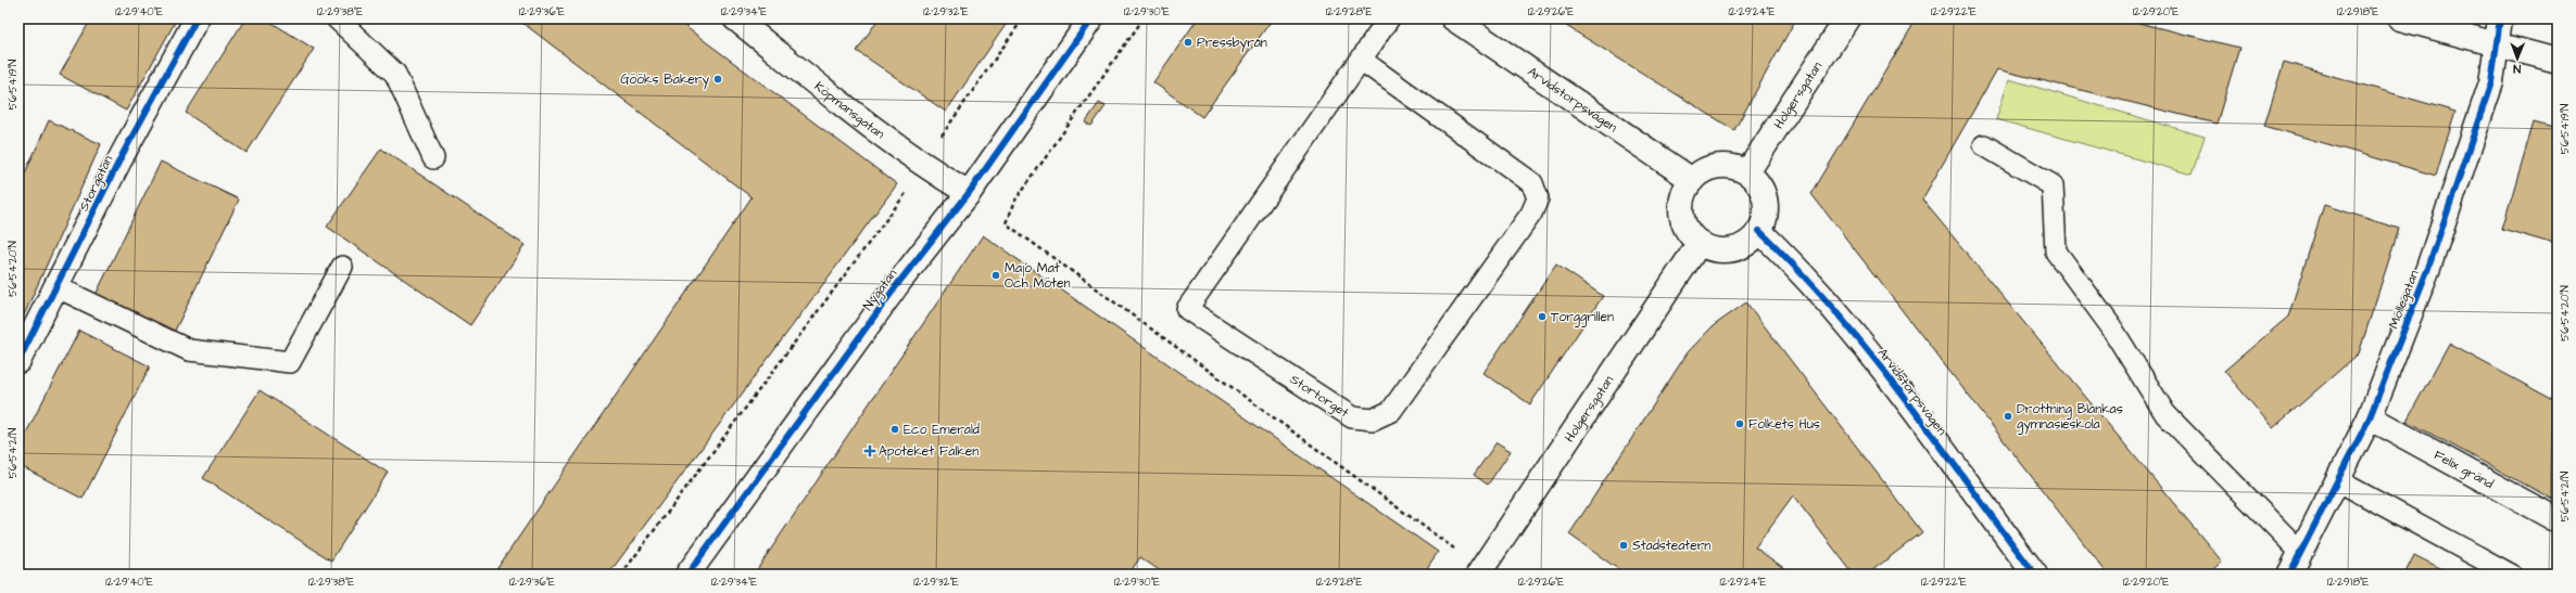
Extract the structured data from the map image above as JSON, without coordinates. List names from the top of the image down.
{
  "streets": {
    "street": [
      "Holgersgatan",
      "Arvidstorpsvägen",
      "Köpmansgatan",
      "Storgatan",
      "Nygatan",
      "Möllegatan",
      "Felix gränd"
    ],
    "lane": ["Stortorget"]
  },
  "crossings": [
    ["Holgersgatan", "Arvidstorpsvägen"],
    ["Köpmansgatan", "Nygatan"],
    ["Möllegatan", "Felix gränd"]
  ],
  "places": {
    "other": [
      "Pressbyrån",
      "Gööks Bakery",
      "Majo Mat Och Möten",
      "Torggrillen",
      "Drottning Blankas gymnasieskola",
      "Folkets Hus",
      "Eco Emerald",
      "Stadsteatern"
    ],
    "health": ["Apoteket Falken"]
  },
  "north": "bottom",
  "coordinates": [
    "12°29'40\"E",
    "12°29'38\"E",
    "12°29'36\"E",
    "12°29'34\"E",
    "12°29'32\"E",
    "12°29'30\"E",
    "12°29'28\"E",
    "12°29'26\"E",
    "12°29'24\"E",
    "12°29'22\"E",
    "12°29'20\"E",
    "12°29'18\"E",
    "56°54'19\"N",
    "56°54'20\"N",
    "56°54'21\"N"
  ]
}
